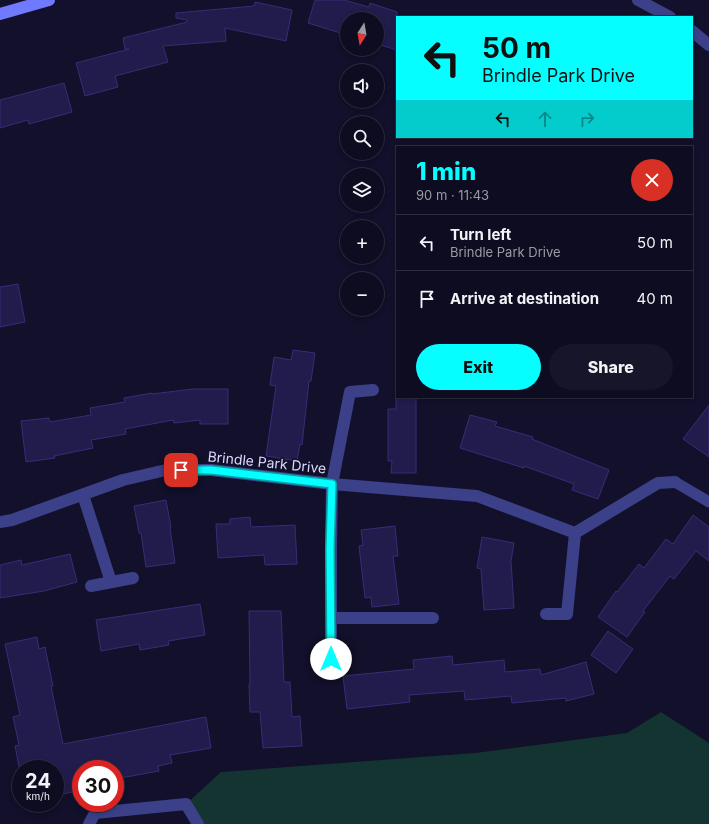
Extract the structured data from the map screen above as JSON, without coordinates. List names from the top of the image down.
{
  "streets": {
    "street": ["Brindle Park Drive"]
  },
  "north": "bottom",
  "page": {
    "map_buttons": ["+", "−"],
    "turn": ["50 m", "Brindle Park Drive"],
    "heading": ["1 min", "90 m · 11:43"],
    "list": [
      {
        "name": "Turn left",
        "note": "Brindle Park Drive",
        "value": "50 m"
      },
      {
        "name": "Arrive at destination",
        "value": "40 m"
      }
    ],
    "buttons": ["Exit", "Share"],
    "speed": "24 km/h",
    "limit": "30"
  }
}
